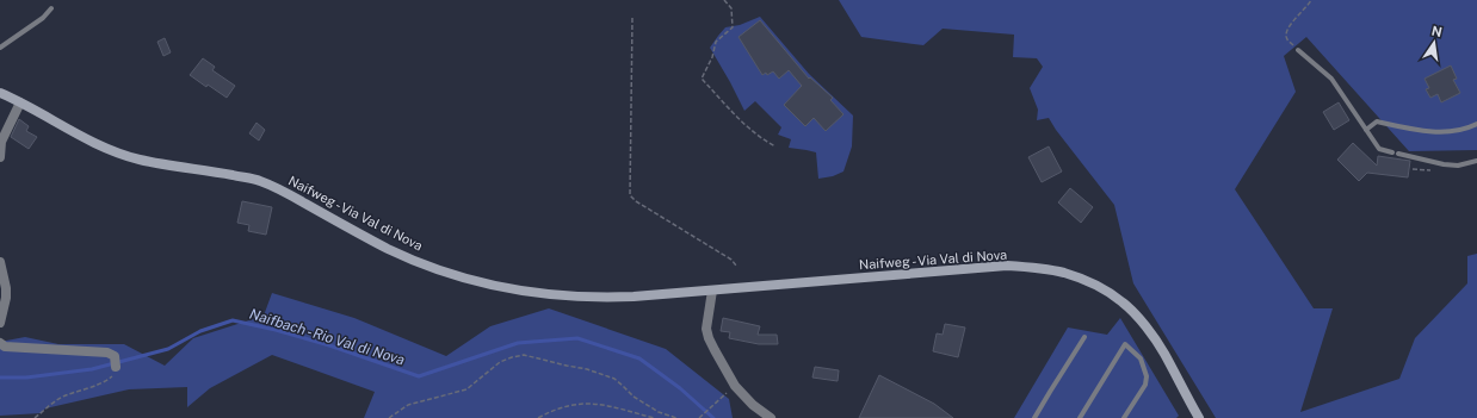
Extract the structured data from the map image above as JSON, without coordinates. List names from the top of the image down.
{
  "streets": {
    "main road": ["Naifweg - Via Val di Nova"]
  },
  "water": ["Naifbach - Rio Val di Nova"],
  "north": "top"
}
